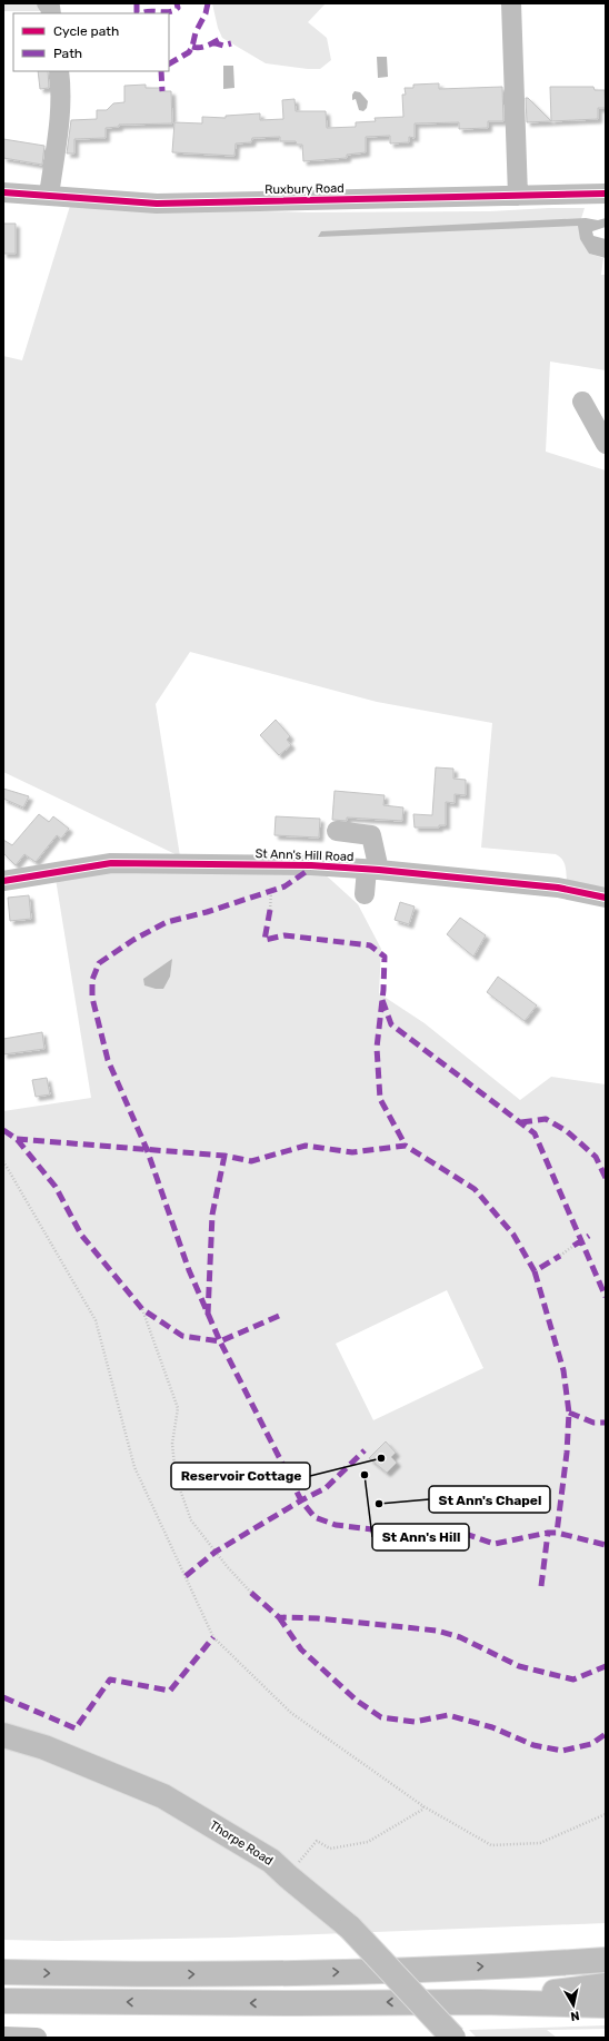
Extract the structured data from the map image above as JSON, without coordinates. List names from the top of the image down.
{
  "streets": {
    "main road": ["Thorpe Road"],
    "street": ["Ruxbury Road", "St Ann's Hill Road"]
  },
  "places": ["Reservoir Cottage", "St Ann's Hill", "St Ann's Chapel"],
  "legend": ["Cycle path", "Path"],
  "north": "bottom"
}
